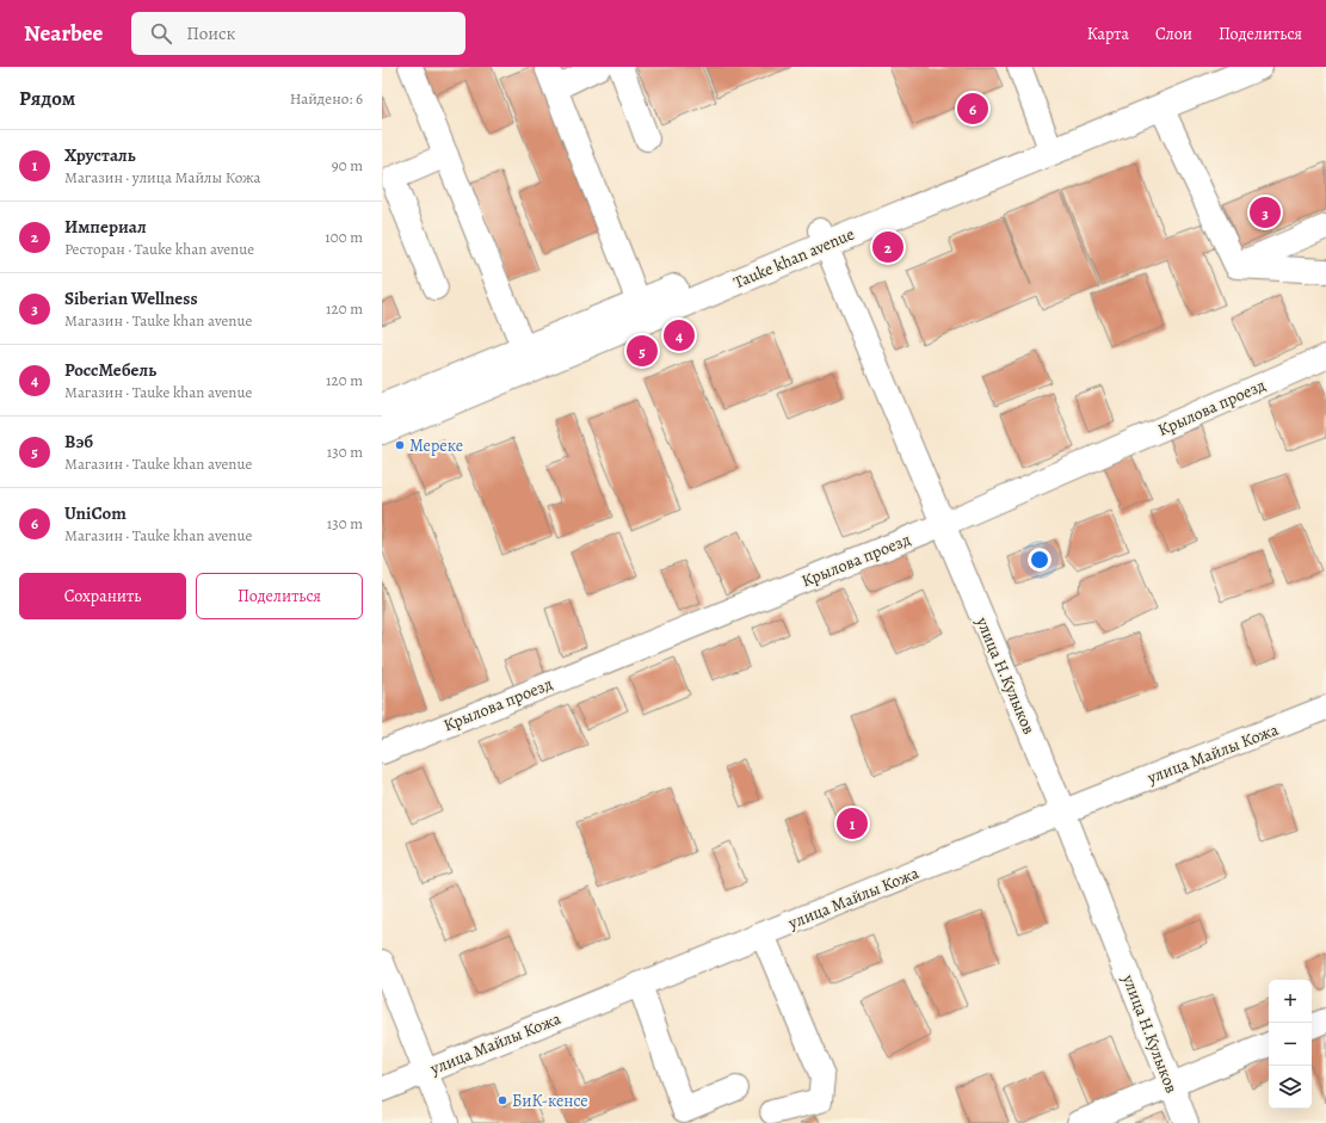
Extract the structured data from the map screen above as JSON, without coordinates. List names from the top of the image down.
{
  "streets": {
    "main road": ["Tauke khan avenue"],
    "street": ["Крылова проезд", "улица Н.Кулыков", "улица Майлы Кожа"]
  },
  "crossings": [
    ["Tauke khan avenue", "улица Н.Кулыков"],
    ["Крылова проезд", "улица Н.Кулыков"],
    ["улица Н.Кулыков", "улица Майлы Кожа"]
  ],
  "places": ["Мереке", "БиК-кенсе"],
  "page": {
    "header": "Nearbee",
    "search": "Поиск",
    "nav": ["Карта", "Слои", "Поделиться"],
    "heading": ["Рядом", "Найдено: 6"],
    "pins": [
      "6",
      "3",
      "2",
      "4",
      "5",
      "1"
    ],
    "list": [
      {
        "mark": "1",
        "name": "Хрусталь",
        "note": "Магазин · улица Майлы Кожа",
        "value": "90 m"
      },
      {
        "mark": "2",
        "name": "Империал",
        "note": "Ресторан · Tauke khan avenue",
        "value": "100 m"
      },
      {
        "mark": "3",
        "name": "Siberian Wellness",
        "note": "Магазин · Tauke khan avenue",
        "value": "120 m"
      },
      {
        "mark": "4",
        "name": "РоссМебель",
        "note": "Магазин · Tauke khan avenue",
        "value": "120 m"
      },
      {
        "mark": "5",
        "name": "Вэб",
        "note": "Магазин · Tauke khan avenue",
        "value": "130 m"
      },
      {
        "mark": "6",
        "name": "UniCom",
        "note": "Магазин · Tauke khan avenue",
        "value": "130 m"
      }
    ],
    "buttons": ["Сохранить", "Поделиться"],
    "map_buttons": ["+", "−"]
  }
}
